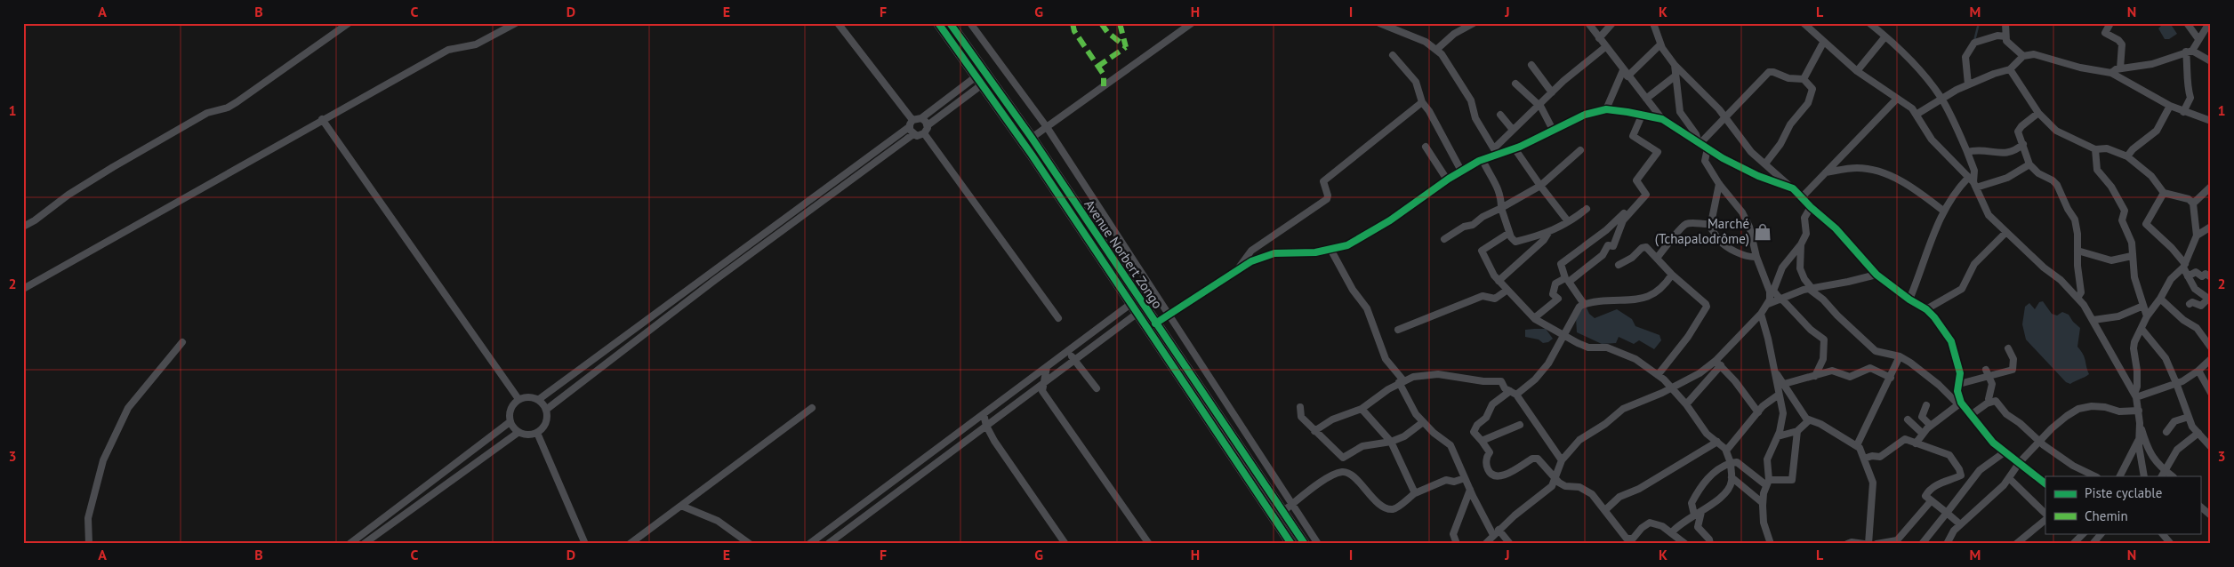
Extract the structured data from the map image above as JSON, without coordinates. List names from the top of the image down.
{
  "streets": {
    "main road": ["Avenue Norbert Zongo"]
  },
  "places": {
    "shop": ["Marché (Tchapalodrôme)"]
  },
  "legend": ["Piste cyclable", "Chemin"],
  "grid": {
    "columns": [
      "A",
      "B",
      "C",
      "D",
      "E",
      "F",
      "G",
      "H",
      "I",
      "J",
      "K",
      "L",
      "M",
      "N"
    ],
    "rows": ["1", "2", "3"]
  }
}
